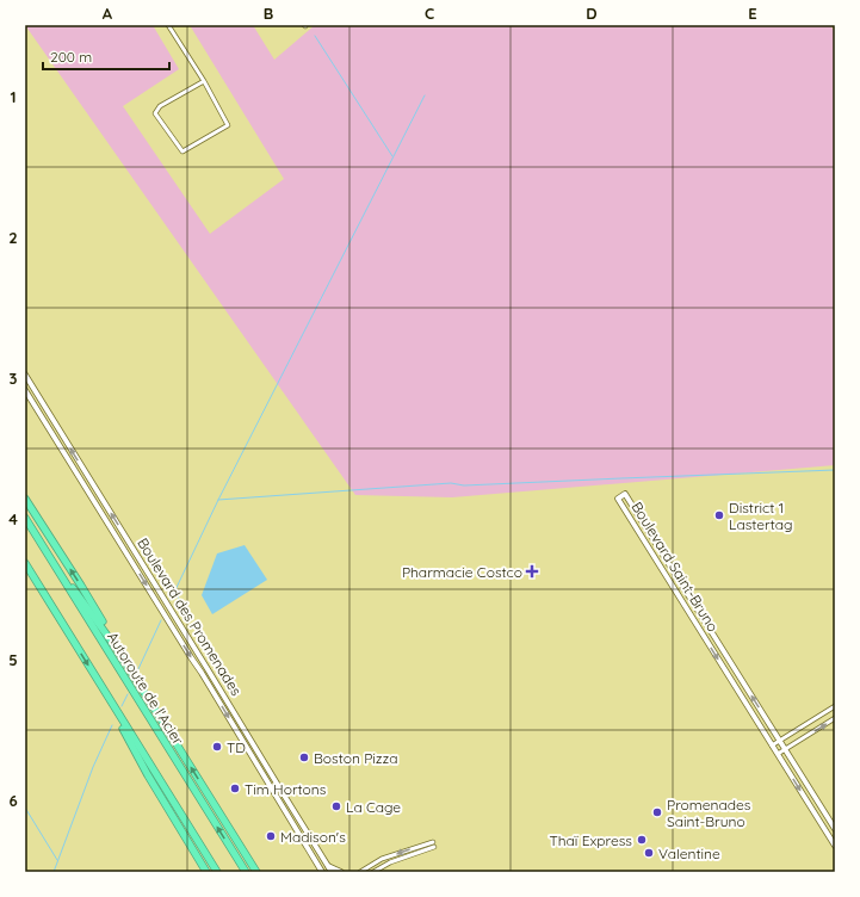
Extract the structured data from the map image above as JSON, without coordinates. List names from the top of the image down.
{
  "streets": {
    "highway": ["Autoroute de l'Acier"],
    "street": ["Boulevard Saint-Bruno", "Boulevard des Promenades"]
  },
  "places": {
    "other": [
      "District 1 Lastertag",
      "TD",
      "Boston Pizza",
      "Tim Hortons",
      "La Cage",
      "Promenades Saint-Bruno",
      "Madison's",
      "Thaï Express",
      "Valentine"
    ],
    "health": ["Pharmacie Costco"]
  },
  "scale_bar": "200 m",
  "grid": {
    "columns": [
      "A",
      "B",
      "C",
      "D",
      "E"
    ],
    "rows": [
      "1",
      "2",
      "3",
      "4",
      "5",
      "6"
    ]
  }
}
